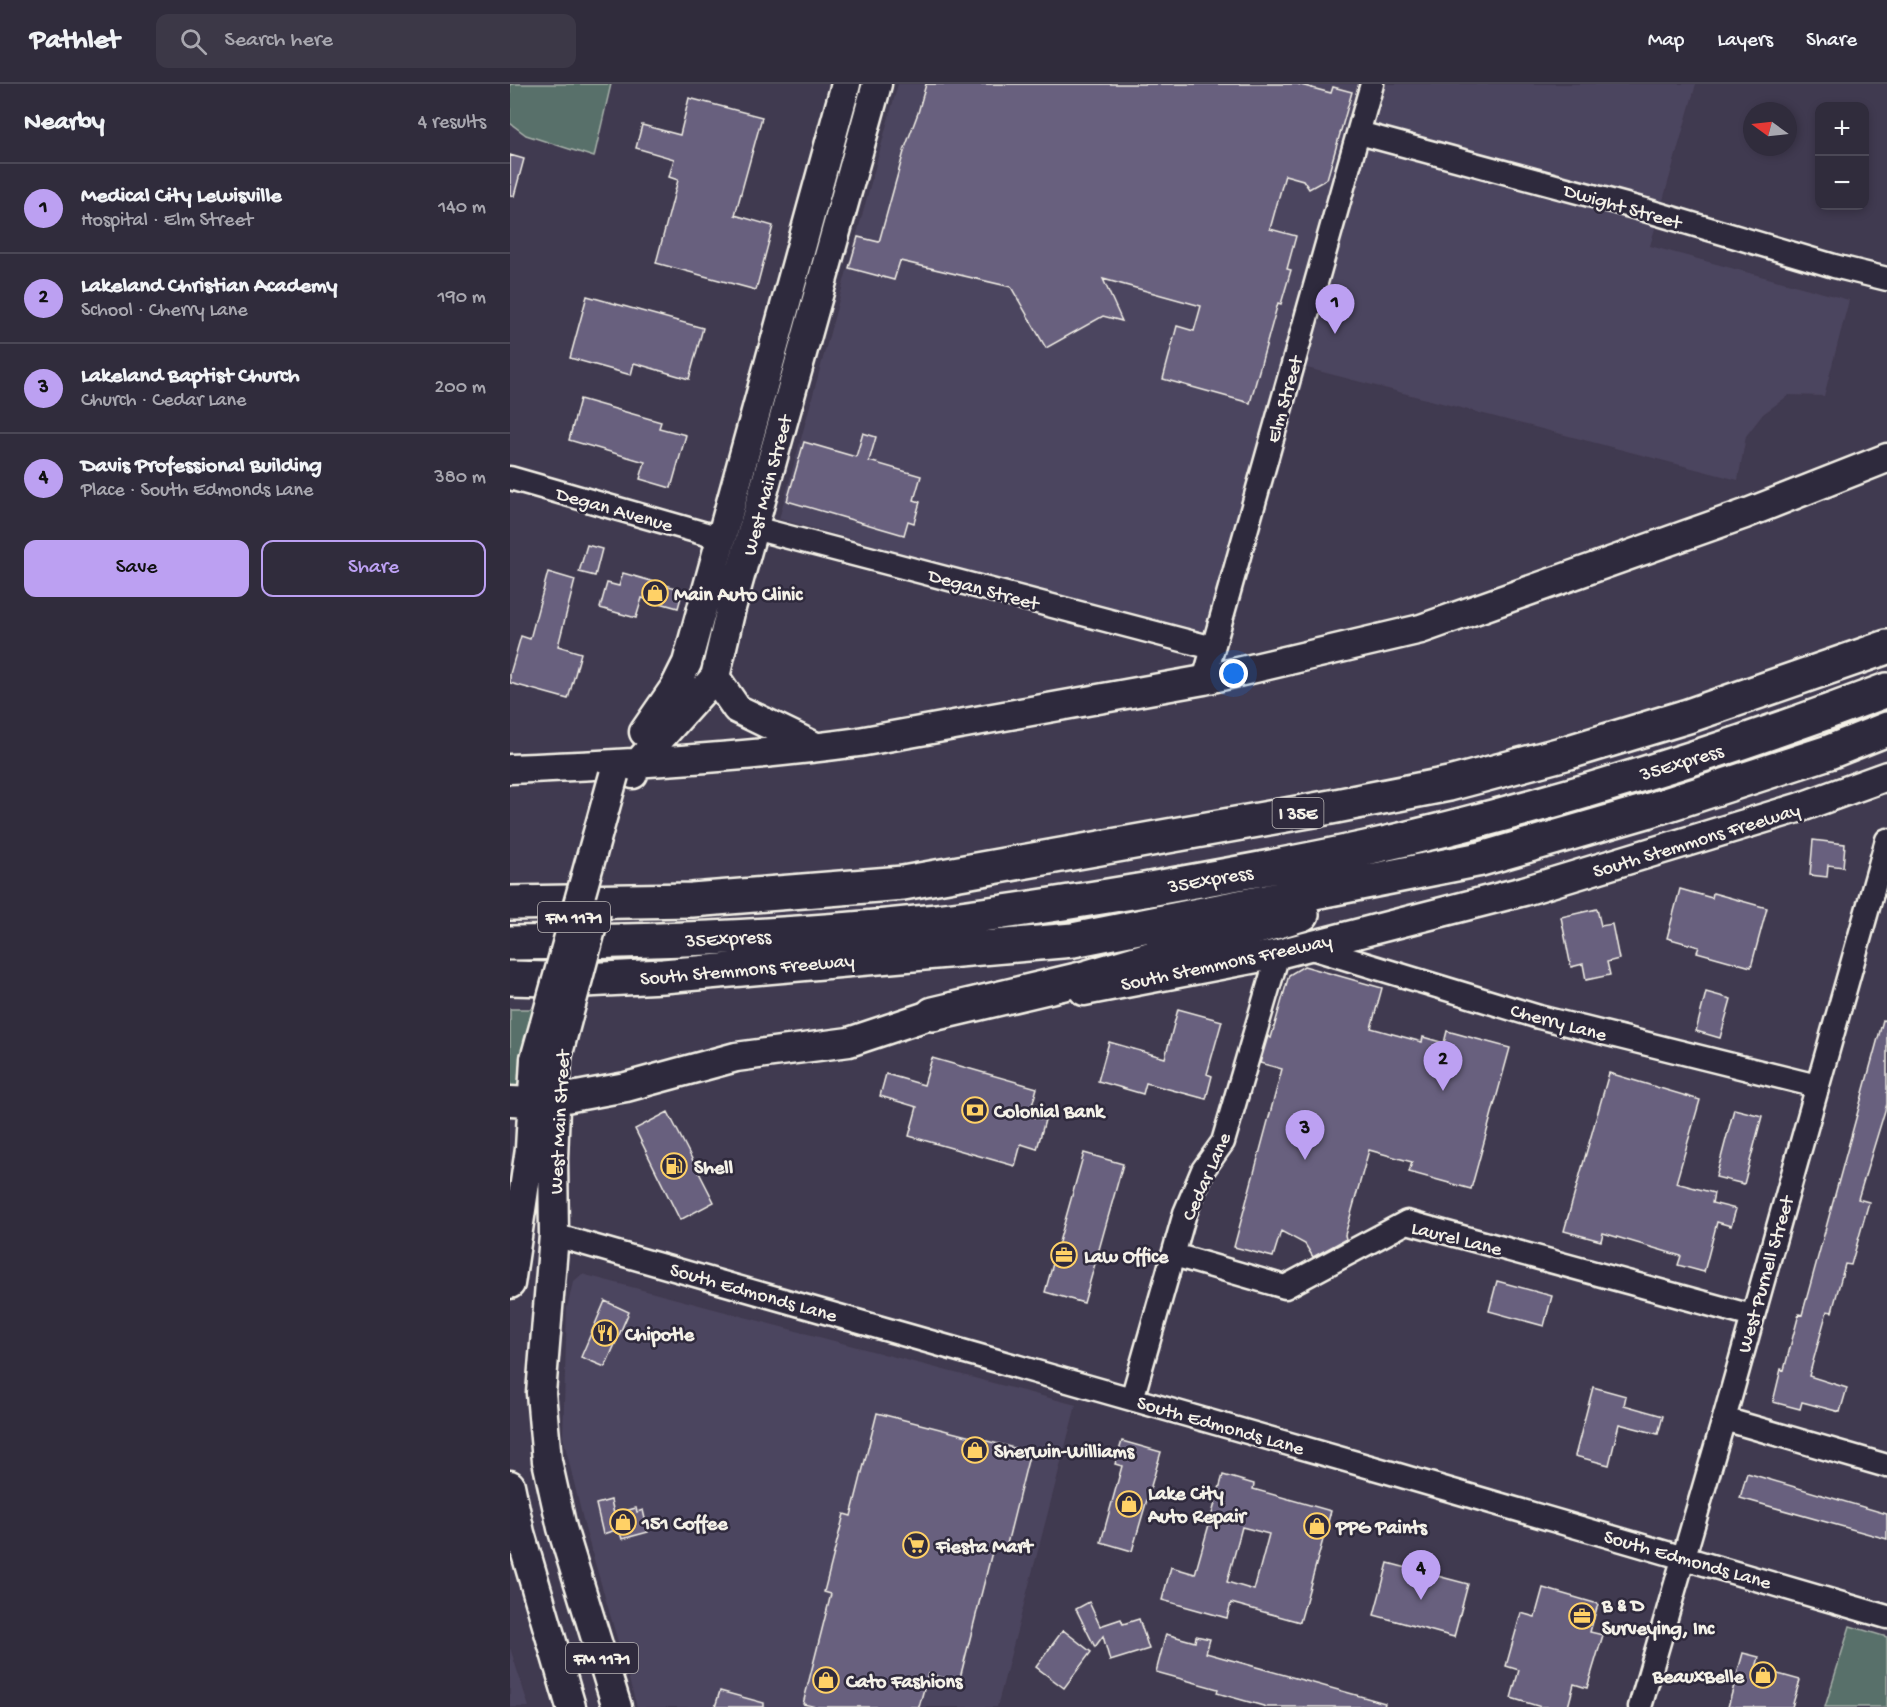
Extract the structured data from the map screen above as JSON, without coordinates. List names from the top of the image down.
{
  "streets": {
    "highway": ["35Express", "I 35E", "South Stemmons Freeway"],
    "main road": ["West Main Street", "FM 1171"],
    "street": [
      "Dwight Street",
      "Elm Street",
      "Degan Avenue",
      "Degan Street",
      "Cherry Lane",
      "Cedar Lane",
      "Laurel Lane",
      "West Purnell Street",
      "South Edmonds Lane"
    ]
  },
  "crossings": [
    ["Dwight Street", "Elm Street"],
    ["Elm Street", "Degan Street"],
    ["West Main Street", "Degan Avenue"],
    ["West Main Street", "Degan Street"],
    ["West Main Street", "South Stemmons Freeway"],
    ["West Main Street", "South Edmonds Lane"],
    ["South Stemmons Freeway", "Cherry Lane"],
    ["South Stemmons Freeway", "Cedar Lane"],
    ["Cherry Lane", "Cedar Lane"],
    ["Cherry Lane", "West Purnell Street"],
    ["Cedar Lane", "Laurel Lane"],
    ["Cedar Lane", "South Edmonds Lane"],
    ["Laurel Lane", "West Purnell Street"],
    ["West Purnell Street", "South Edmonds Lane"]
  ],
  "places": {
    "shop": [
      "Main Auto Clinic",
      "Sherwin-Williams",
      "Lake City Auto Repair",
      "151 Coffee",
      "PPG Paints",
      "BeauxBelle",
      "Cato Fashions"
    ],
    "bank": ["Colonial Bank"],
    "fuel station": ["Shell"],
    "office": ["Law Office", "B & D Surveying, Inc"],
    "restaurant": ["Chipotle"],
    "supermarket": ["Fiesta Mart"]
  },
  "north": "left",
  "page": {
    "header": "Pathlet",
    "search": "Search here",
    "nav": ["Map", "Layers", "Share"],
    "heading": ["Nearby", "4 results"],
    "map_buttons": ["+", "−"],
    "list": [
      {
        "mark": "1",
        "name": "Medical City Lewisville",
        "note": "Hospital · Elm Street",
        "value": "140 m"
      },
      {
        "mark": "2",
        "name": "Lakeland Christian Academy",
        "note": "School · Cherry Lane",
        "value": "190 m"
      },
      {
        "mark": "3",
        "name": "Lakeland Baptist Church",
        "note": "Church · Cedar Lane",
        "value": "200 m"
      },
      {
        "mark": "4",
        "name": "Davis Professional Building",
        "note": "Place · South Edmonds Lane",
        "value": "380 m"
      }
    ],
    "pins": [
      "1",
      "2",
      "3",
      "4"
    ],
    "buttons": ["Save", "Share"]
  }
}
